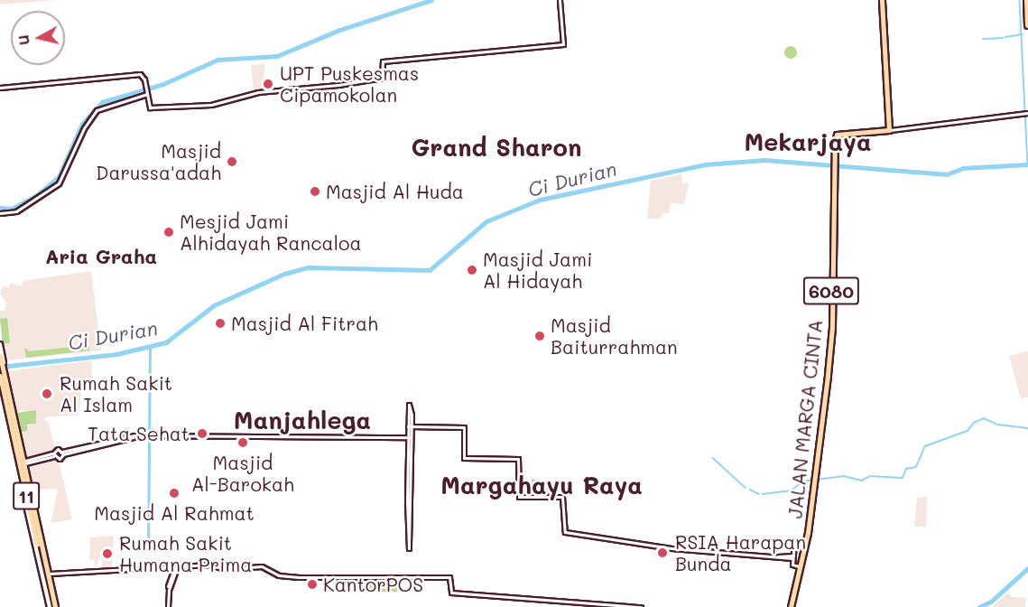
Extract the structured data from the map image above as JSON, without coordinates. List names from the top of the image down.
{
  "streets": {
    "main road": ["6080", "JALAN MARGA CINTA", "11"]
  },
  "districts": [
    "Mekarjaya",
    "Grand Sharon",
    "Aria Graha",
    "Manjahlega",
    "Margahayu Raya"
  ],
  "water": ["Ci Durian"],
  "places": [
    "UPT Puskesmas Cipamokolan",
    "Masjid Darussa'adah",
    "Masjid Al Huda",
    "Mesjid Jami Alhidayah Rancaloa",
    "Masjid Jami Al Hidayah",
    "Masjid Al Fitrah",
    "Masjid Baiturrahman",
    "Rumah Sakit Al Islam",
    "Tata Sehat",
    "Masjid Al-Barokah",
    "Masjid Al Rahmat",
    "RSIA Harapan Bunda",
    "Rumah Sakit Humana Prima",
    "KantorPOS"
  ],
  "north": "left"
}
